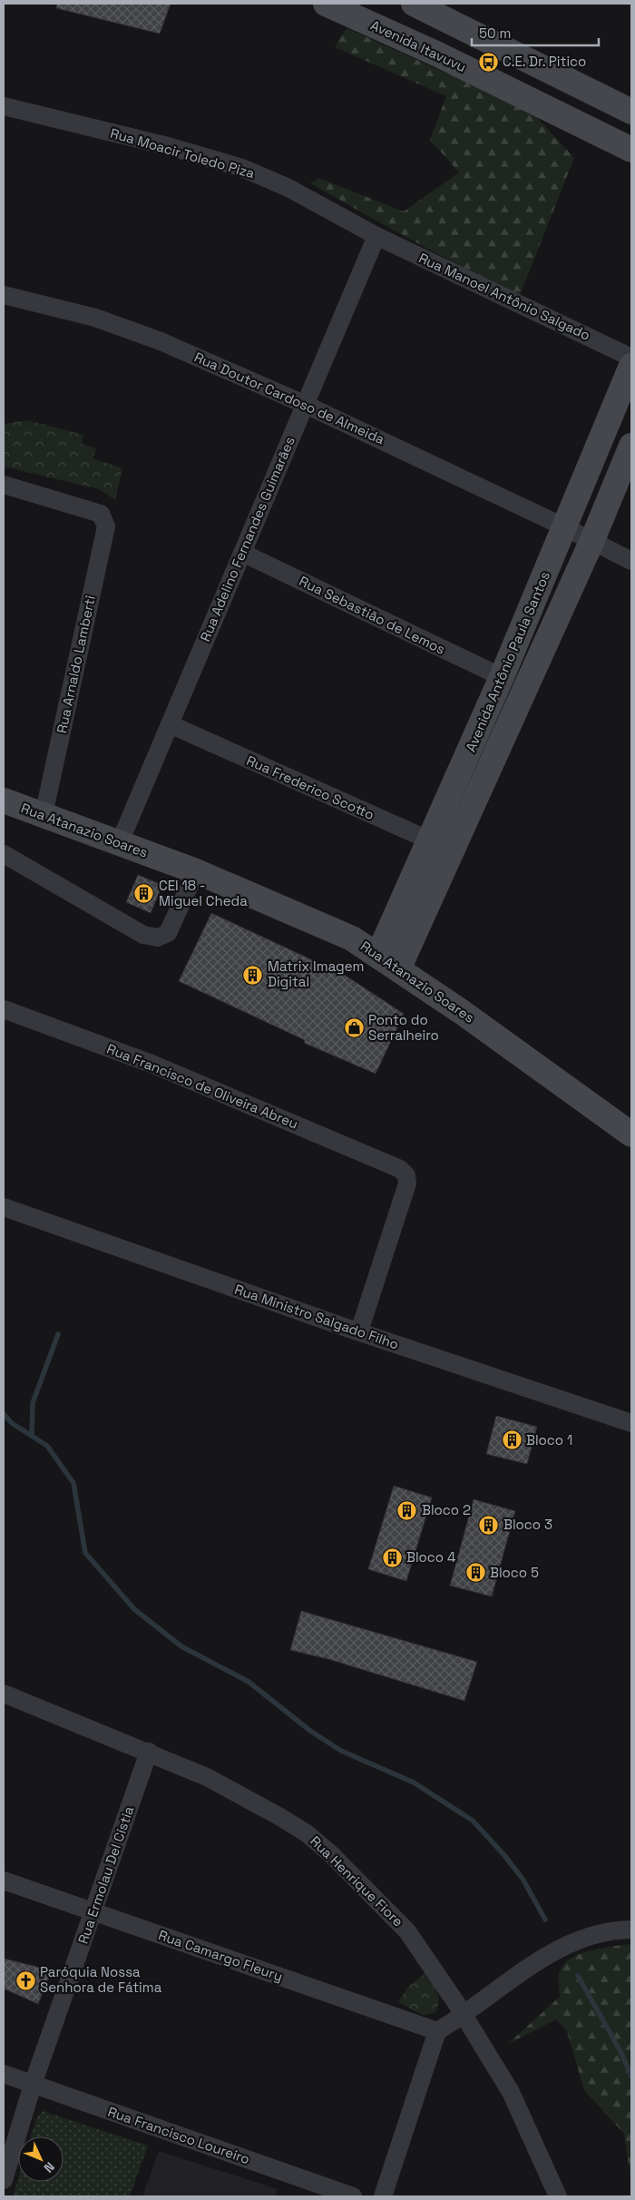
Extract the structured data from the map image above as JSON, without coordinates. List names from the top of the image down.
{
  "streets": {
    "main road": ["Avenida Itavuvu", "Avenida Antônio Paula Santos", "Rua Atanazio Soares"],
    "street": [
      "Rua Moacir Toledo Piza",
      "Rua Manoel Antônio Salgado",
      "Rua Doutor Cardoso de Almeida",
      "Rua Adelino Fernandes Guimarães",
      "Rua Sebastião de Lemos",
      "Rua Arnaldo Lamberti",
      "Rua Frederico Scotto",
      "Rua Francisco de Oliveira Abreu",
      "Rua Ministro Salgado Filho",
      "Rua Ermolau Del Cístia",
      "Rua Henrique Fiore",
      "Rua Camargo Fleury",
      "Rua Francisco Loureiro"
    ]
  },
  "crossings": [
    ["Rua Moacir Toledo Piza", "Rua Manoel Antônio Salgado"],
    ["Rua Moacir Toledo Piza", "Rua Adelino Fernandes Guimarães"],
    ["Rua Manoel Antônio Salgado", "Rua Adelino Fernandes Guimarães"],
    ["Rua Doutor Cardoso de Almeida", "Rua Adelino Fernandes Guimarães"],
    ["Rua Doutor Cardoso de Almeida", "Avenida Antônio Paula Santos"],
    ["Rua Adelino Fernandes Guimarães", "Rua Sebastião de Lemos"],
    ["Rua Adelino Fernandes Guimarães", "Rua Frederico Scotto"],
    ["Rua Adelino Fernandes Guimarães", "Rua Atanazio Soares"],
    ["Rua Sebastião de Lemos", "Avenida Antônio Paula Santos"],
    ["Avenida Antônio Paula Santos", "Rua Frederico Scotto"],
    ["Avenida Antônio Paula Santos", "Rua Atanazio Soares"],
    ["Rua Arnaldo Lamberti", "Rua Atanazio Soares"],
    ["Rua Francisco de Oliveira Abreu", "Rua Ministro Salgado Filho"],
    ["Rua Ermolau Del Cístia", "Rua Henrique Fiore"],
    ["Rua Ermolau Del Cístia", "Rua Camargo Fleury"],
    ["Rua Ermolau Del Cístia", "Rua Francisco Loureiro"]
  ],
  "places": {
    "bus stop": ["C.E. Dr. Pitico"],
    "building": [
      "CEI 18 - Miguel Cheda",
      "Matrix Imagem Digital",
      "Bloco 1",
      "Bloco 2",
      "Bloco 3",
      "Bloco 4",
      "Bloco 5"
    ],
    "shop": ["Ponto do Serralheiro"],
    "church": ["Paróquia Nossa Senhora de Fátima"]
  },
  "scale_bar": "50 m",
  "north": "bottom right"
}
